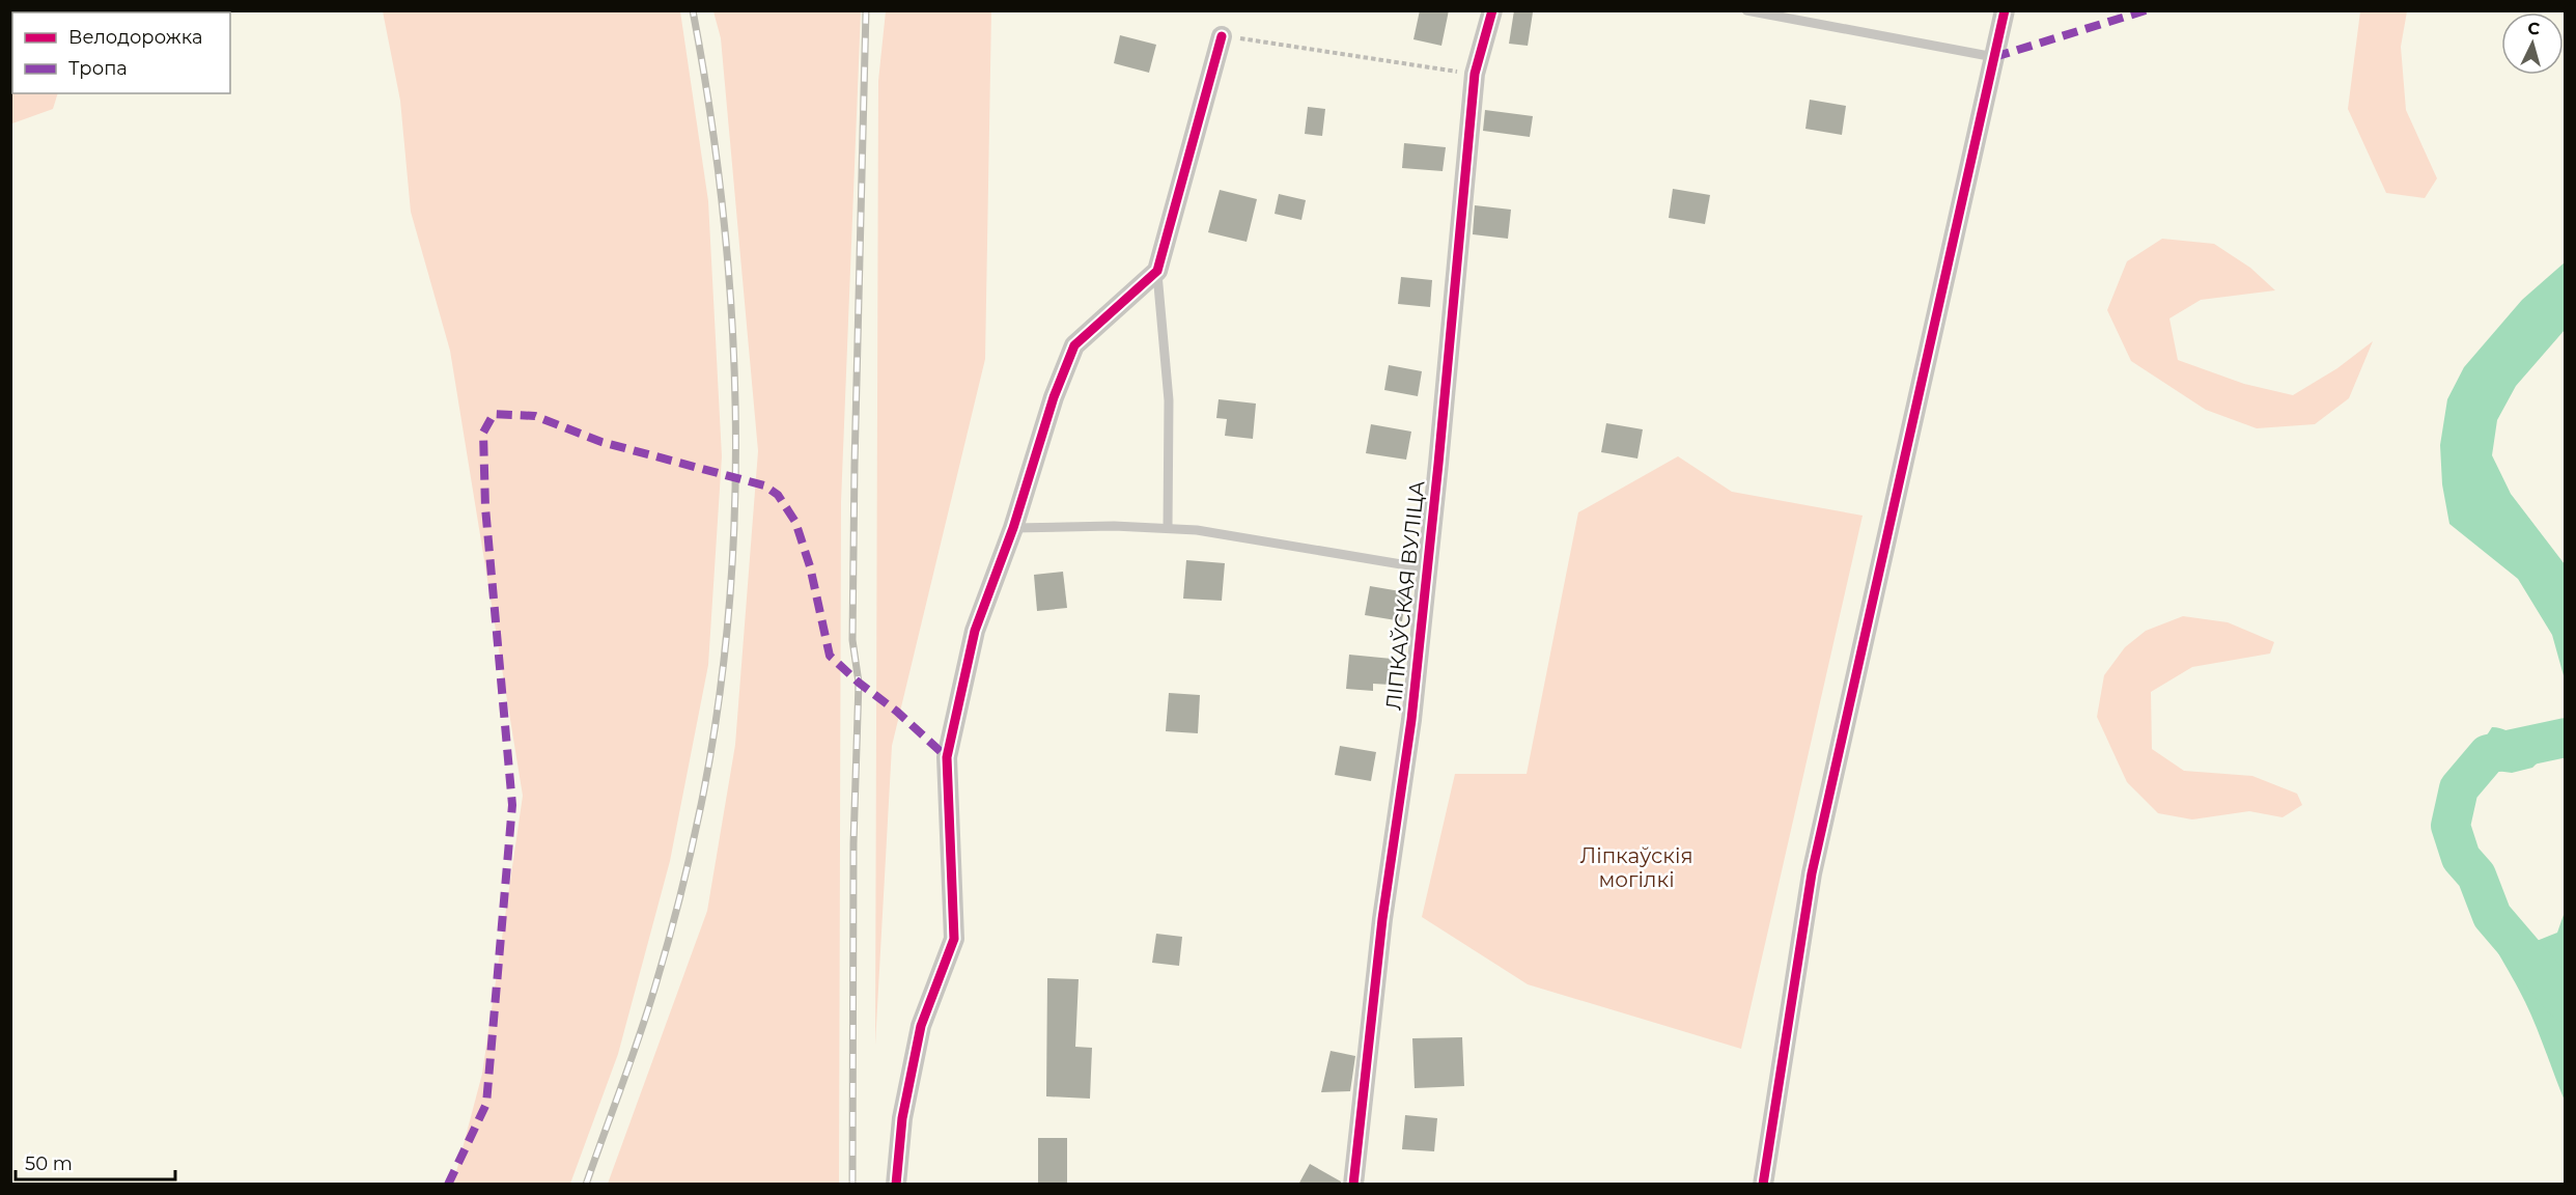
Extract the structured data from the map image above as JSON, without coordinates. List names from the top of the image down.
{
  "streets": {
    "street": ["ЛІПКАЎСКАЯ ВУЛІЦА"]
  },
  "parks": ["Ліпкаўскія могілкі"],
  "legend": ["Велодорожка", "Тропа"],
  "scale_bar": "50 m",
  "north": "top"
}
